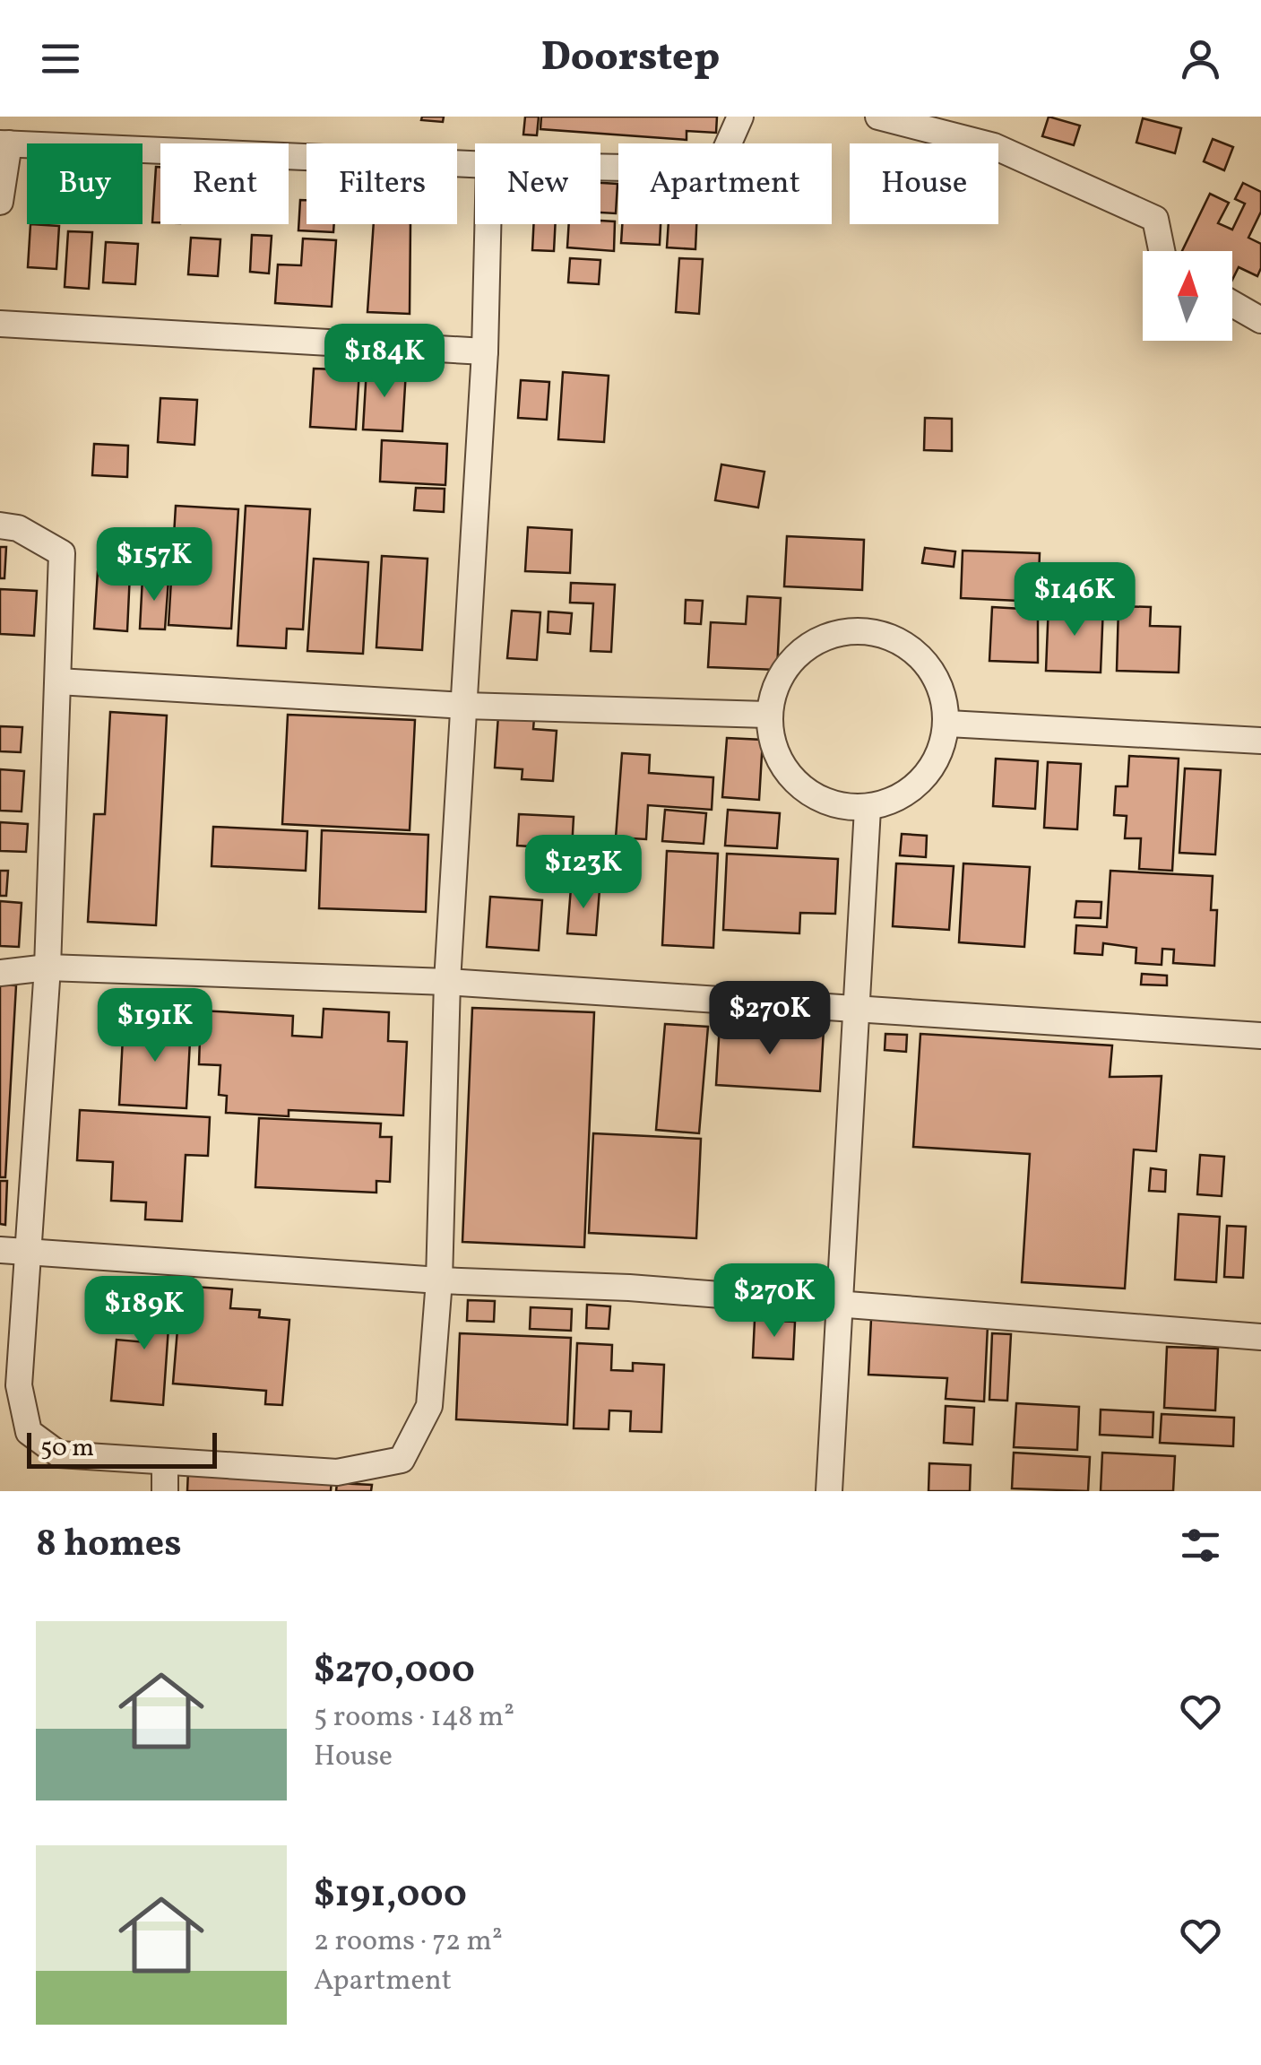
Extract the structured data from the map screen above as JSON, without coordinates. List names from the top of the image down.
{
  "scale_bar": "50 m",
  "north": "top",
  "page": {
    "header": "Doorstep",
    "chip": [
      "Buy",
      "Rent",
      "Filters",
      "New",
      "Apartment",
      "House"
    ],
    "price": [
      "$184K",
      "$157K",
      "$146K",
      "$123K",
      "$270K",
      "$191K",
      "$270K",
      "$189K"
    ],
    "scale": "50 m",
    "heading": "8 homes",
    "list": [
      {
        "name": "$270,000",
        "note": "5 rooms · 148 m² · House"
      },
      {
        "name": "$191,000",
        "note": "2 rooms · 72 m² · Apartment"
      }
    ]
  }
}
